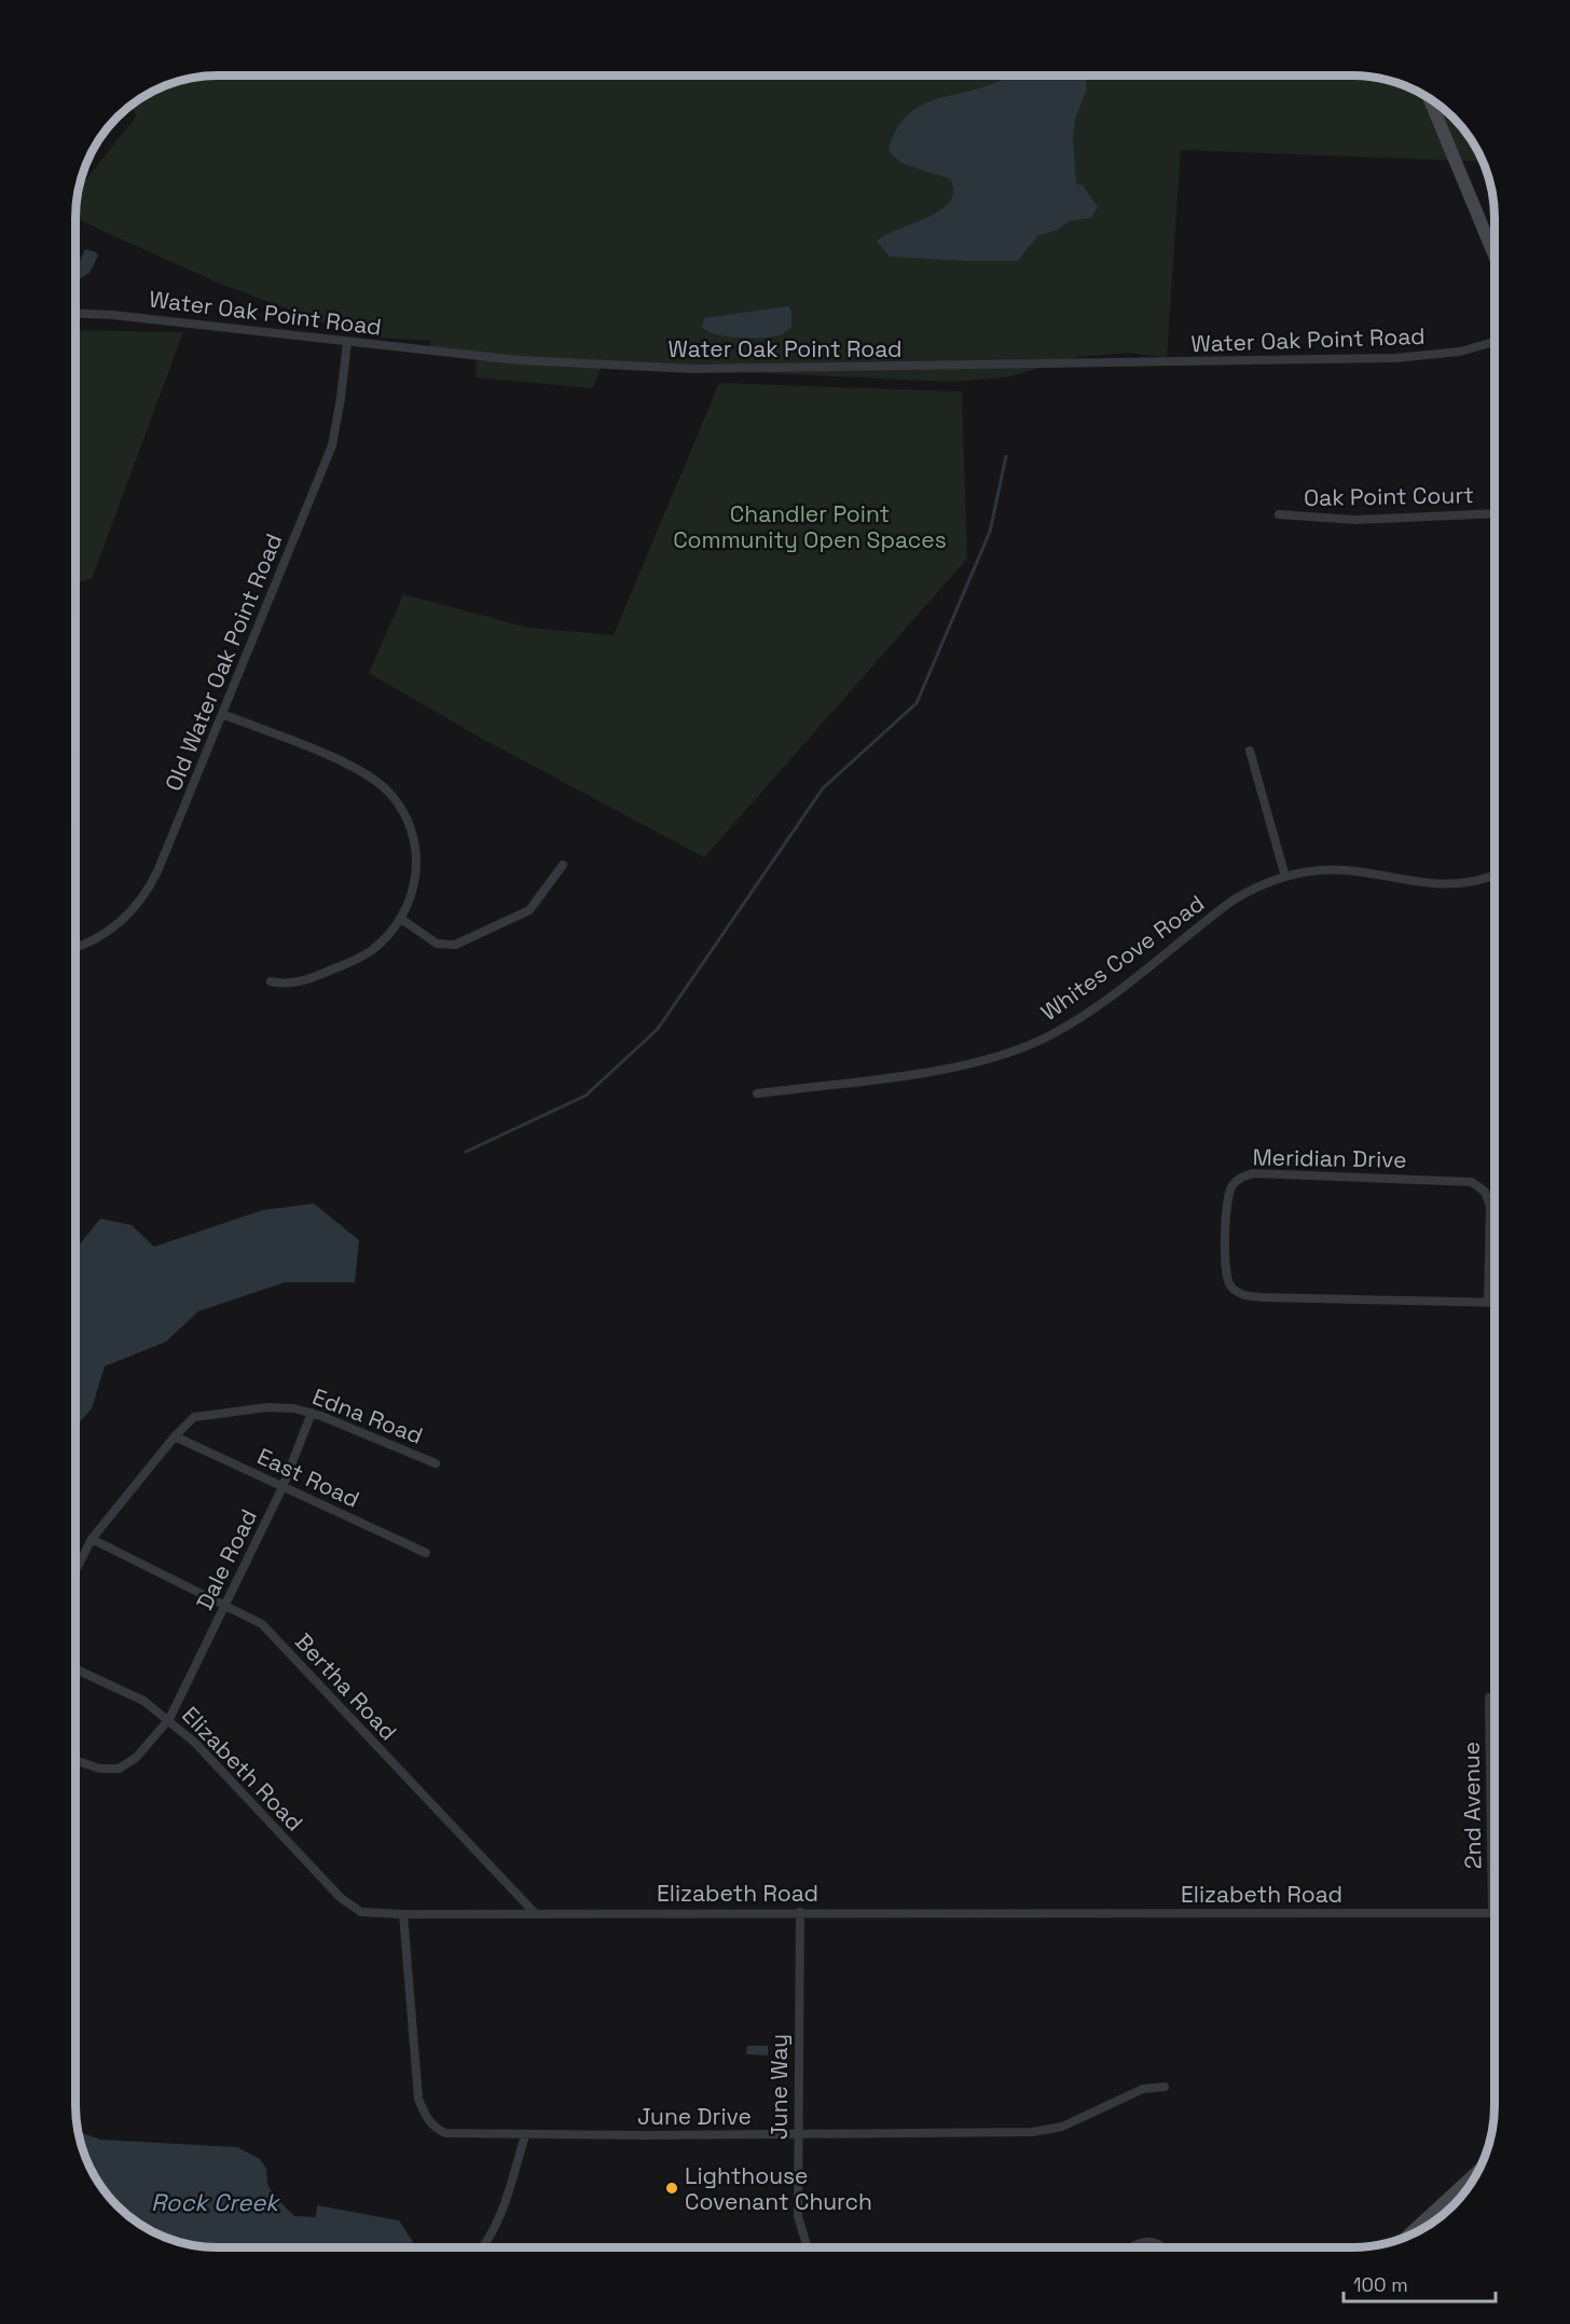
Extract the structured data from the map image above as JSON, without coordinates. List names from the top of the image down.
{
  "streets": {
    "street": [
      "Water Oak Point Road",
      "Oak Point Court",
      "Old Water Oak Point Road",
      "Whites Cove Road",
      "Meridian Drive",
      "Edna Road",
      "East Road",
      "Dale Road",
      "Bertha Road",
      "Elizabeth Road",
      "2nd Avenue",
      "June Way",
      "June Drive"
    ]
  },
  "crossings": [
    ["Water Oak Point Road", "Old Water Oak Point Road"],
    ["Edna Road", "East Road"],
    ["Edna Road", "Dale Road"],
    ["Edna Road", "Bertha Road"],
    ["East Road", "Dale Road"],
    ["Dale Road", "Bertha Road"],
    ["Dale Road", "Elizabeth Road"],
    ["Bertha Road", "Elizabeth Road"],
    ["Elizabeth Road", "2nd Avenue"],
    ["Elizabeth Road", "June Way"],
    ["Elizabeth Road", "June Drive"],
    ["June Way", "June Drive"]
  ],
  "water": ["Rock Creek"],
  "parks": ["Chandler Point Community Open Spaces"],
  "places": ["Lighthouse Covenant Church"],
  "scale_bar": "100 m"
}
